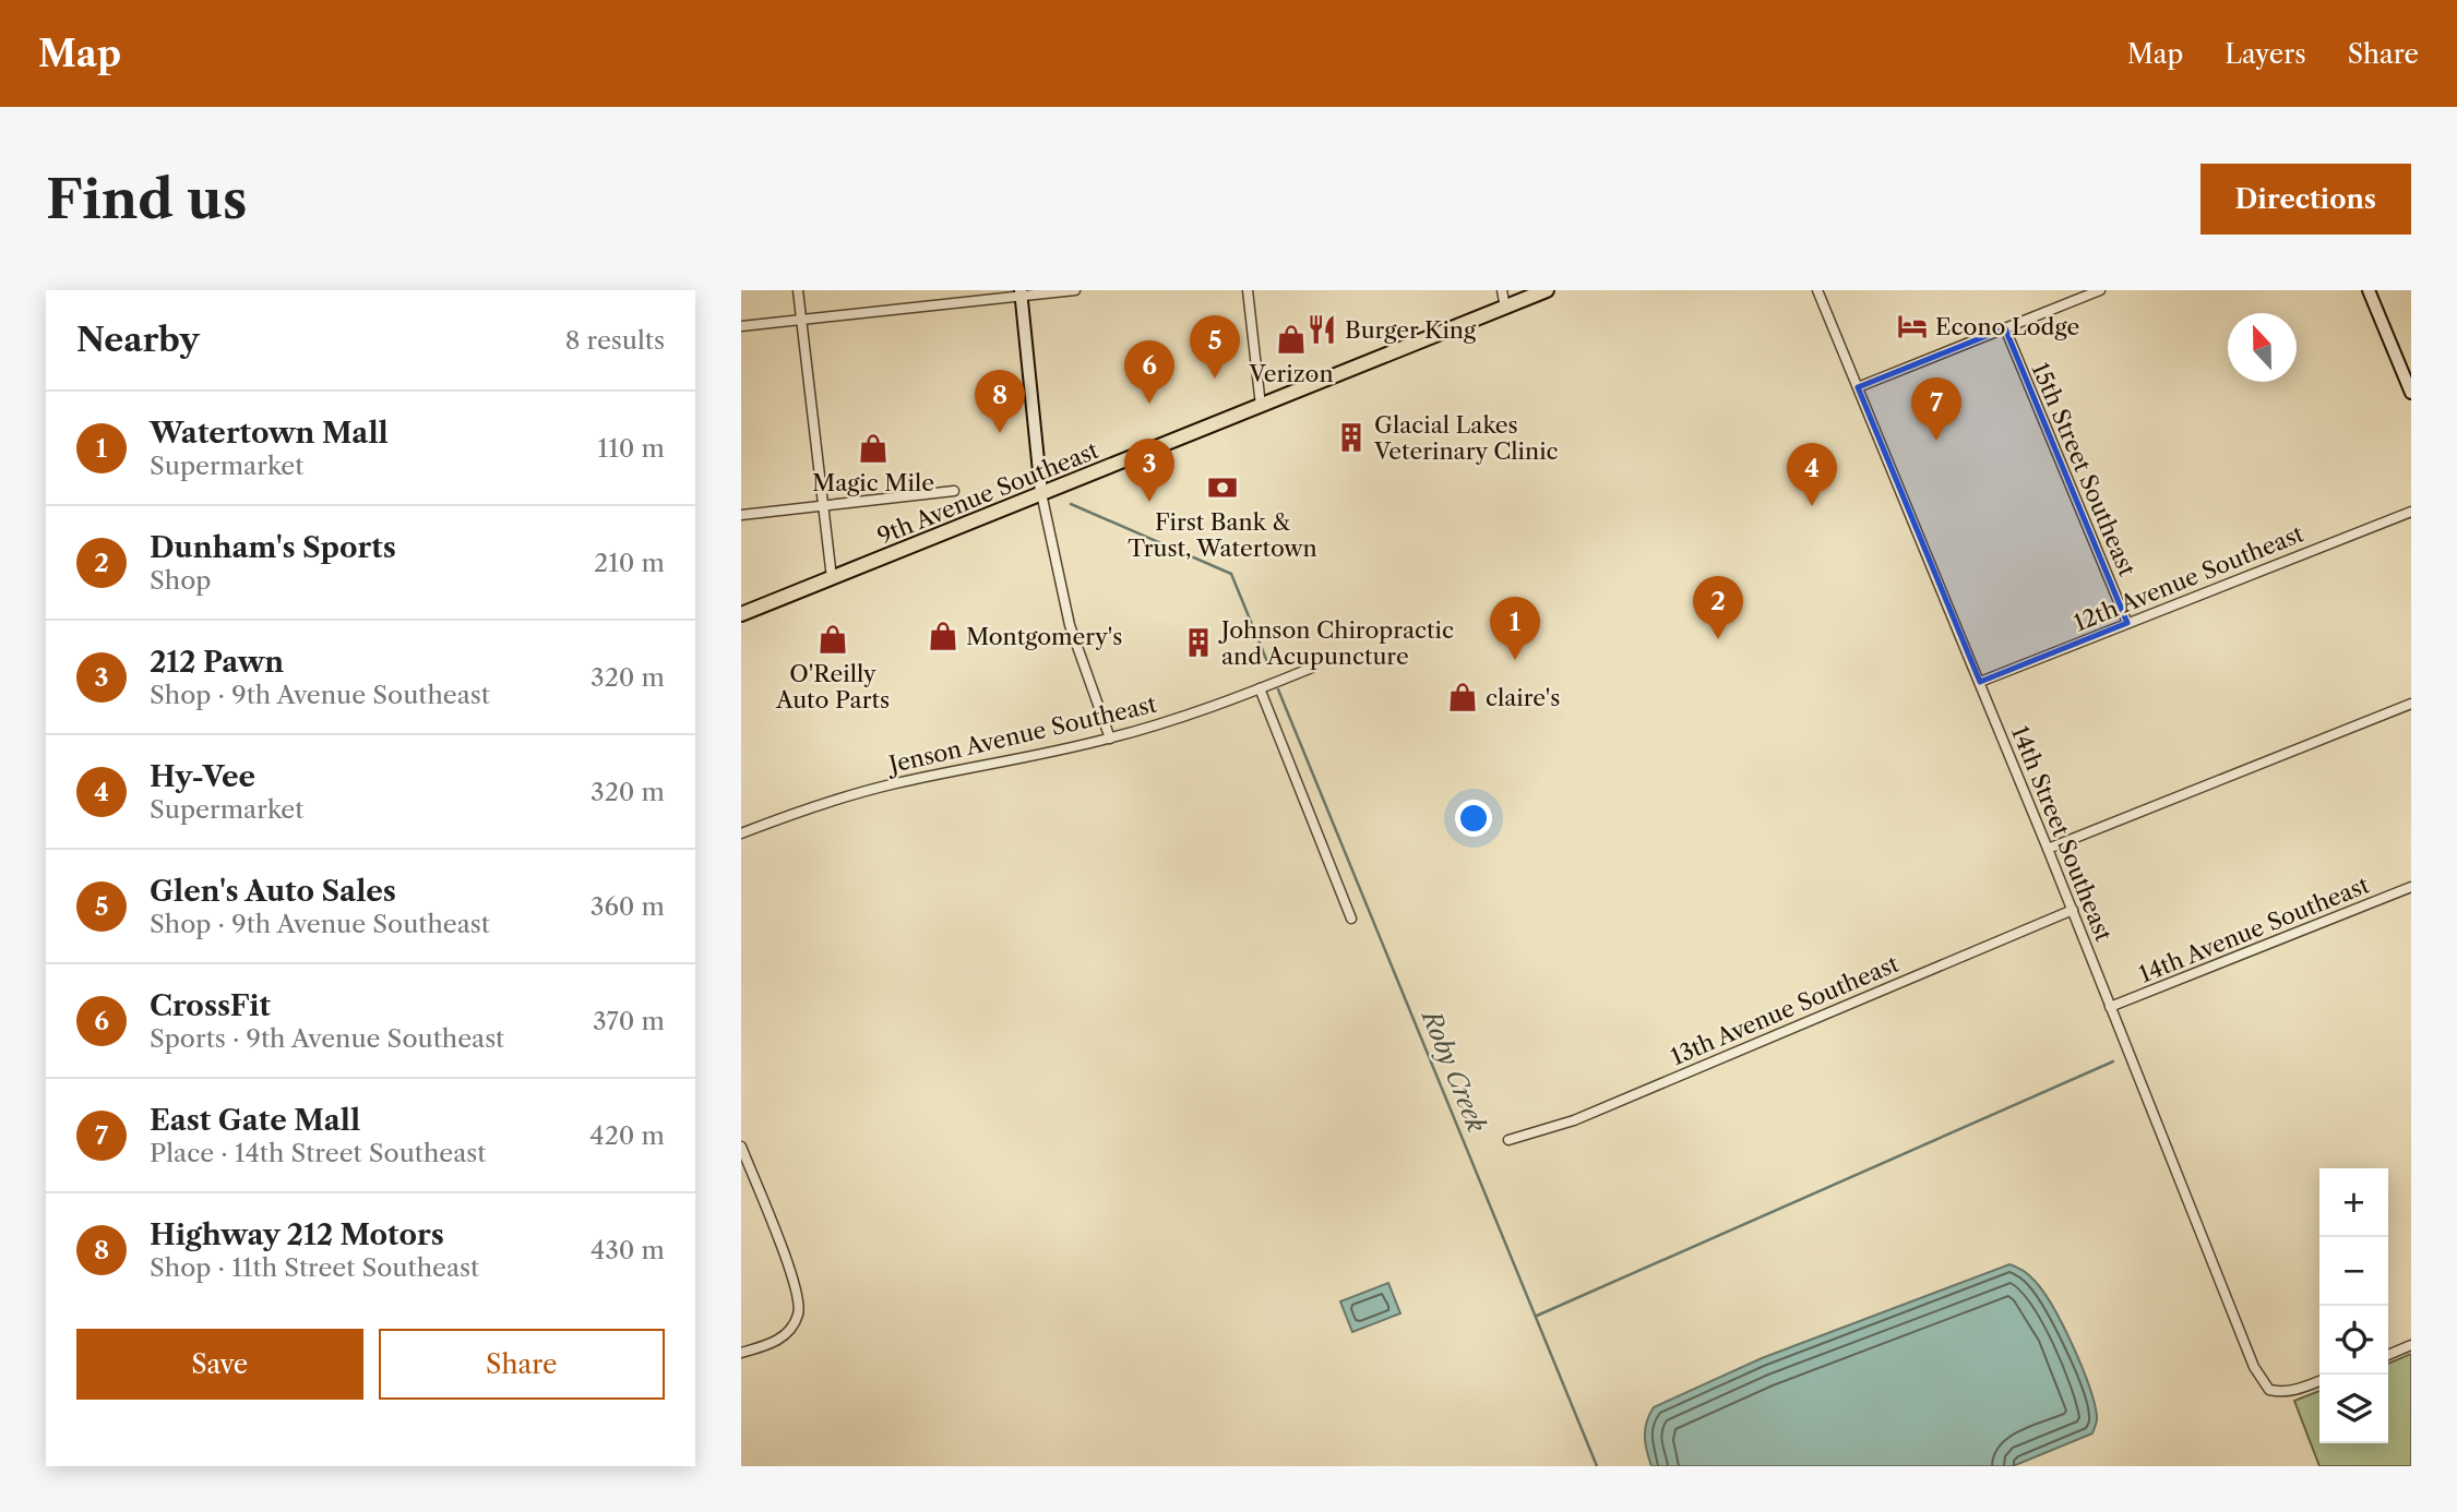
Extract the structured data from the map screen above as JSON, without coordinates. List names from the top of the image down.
{
  "streets": {
    "main road": ["9th Avenue Southeast"],
    "street": [
      "15th Street Southeast",
      "12th Avenue Southeast",
      "Jenson Avenue Southeast",
      "14th Street Southeast",
      "14th Avenue Southeast",
      "13th Avenue Southeast"
    ]
  },
  "crossings": [
    ["15th Street Southeast", "12th Avenue Southeast"],
    ["12th Avenue Southeast", "14th Street Southeast"],
    ["14th Street Southeast", "14th Avenue Southeast"],
    ["14th Street Southeast", "13th Avenue Southeast"]
  ],
  "water": ["Roby Creek"],
  "places": {
    "hotel": ["Econo Lodge"],
    "restaurant": ["Burger King"],
    "shop": [
      "Verizon",
      "Magic Mile",
      "Montgomery's",
      "O'Reilly Auto Parts",
      "claire's"
    ],
    "building": ["Glacial Lakes Veterinary Clinic", "Johnson Chiropractic and Acupuncture"],
    "bank": ["First Bank & Trust, Watertown"]
  },
  "north": "top",
  "page": {
    "header": "Map",
    "nav": ["Map", "Layers", "Share"],
    "buttons": [
      "Directions",
      ["Save", "Share"]
    ],
    "title": "Find us",
    "heading": ["Nearby", "8 results"],
    "pins": [
      "5",
      "6",
      "8",
      "7",
      "3",
      "4",
      "2",
      "1"
    ],
    "list": [
      {
        "mark": "1",
        "name": "Watertown Mall",
        "note": "Supermarket",
        "value": "110 m"
      },
      {
        "mark": "2",
        "name": "Dunham's Sports",
        "note": "Shop",
        "value": "210 m"
      },
      {
        "mark": "3",
        "name": "212 Pawn",
        "note": "Shop · 9th Avenue Southeast",
        "value": "320 m"
      },
      {
        "mark": "4",
        "name": "Hy-Vee",
        "note": "Supermarket",
        "value": "320 m"
      },
      {
        "mark": "5",
        "name": "Glen's Auto Sales",
        "note": "Shop · 9th Avenue Southeast",
        "value": "360 m"
      },
      {
        "mark": "6",
        "name": "CrossFit",
        "note": "Sports · 9th Avenue Southeast",
        "value": "370 m"
      },
      {
        "mark": "7",
        "name": "East Gate Mall",
        "note": "Place · 14th Street Southeast",
        "value": "420 m"
      },
      {
        "mark": "8",
        "name": "Highway 212 Motors",
        "note": "Shop · 11th Street Southeast",
        "value": "430 m"
      }
    ],
    "map_buttons": ["+", "−"]
  }
}
